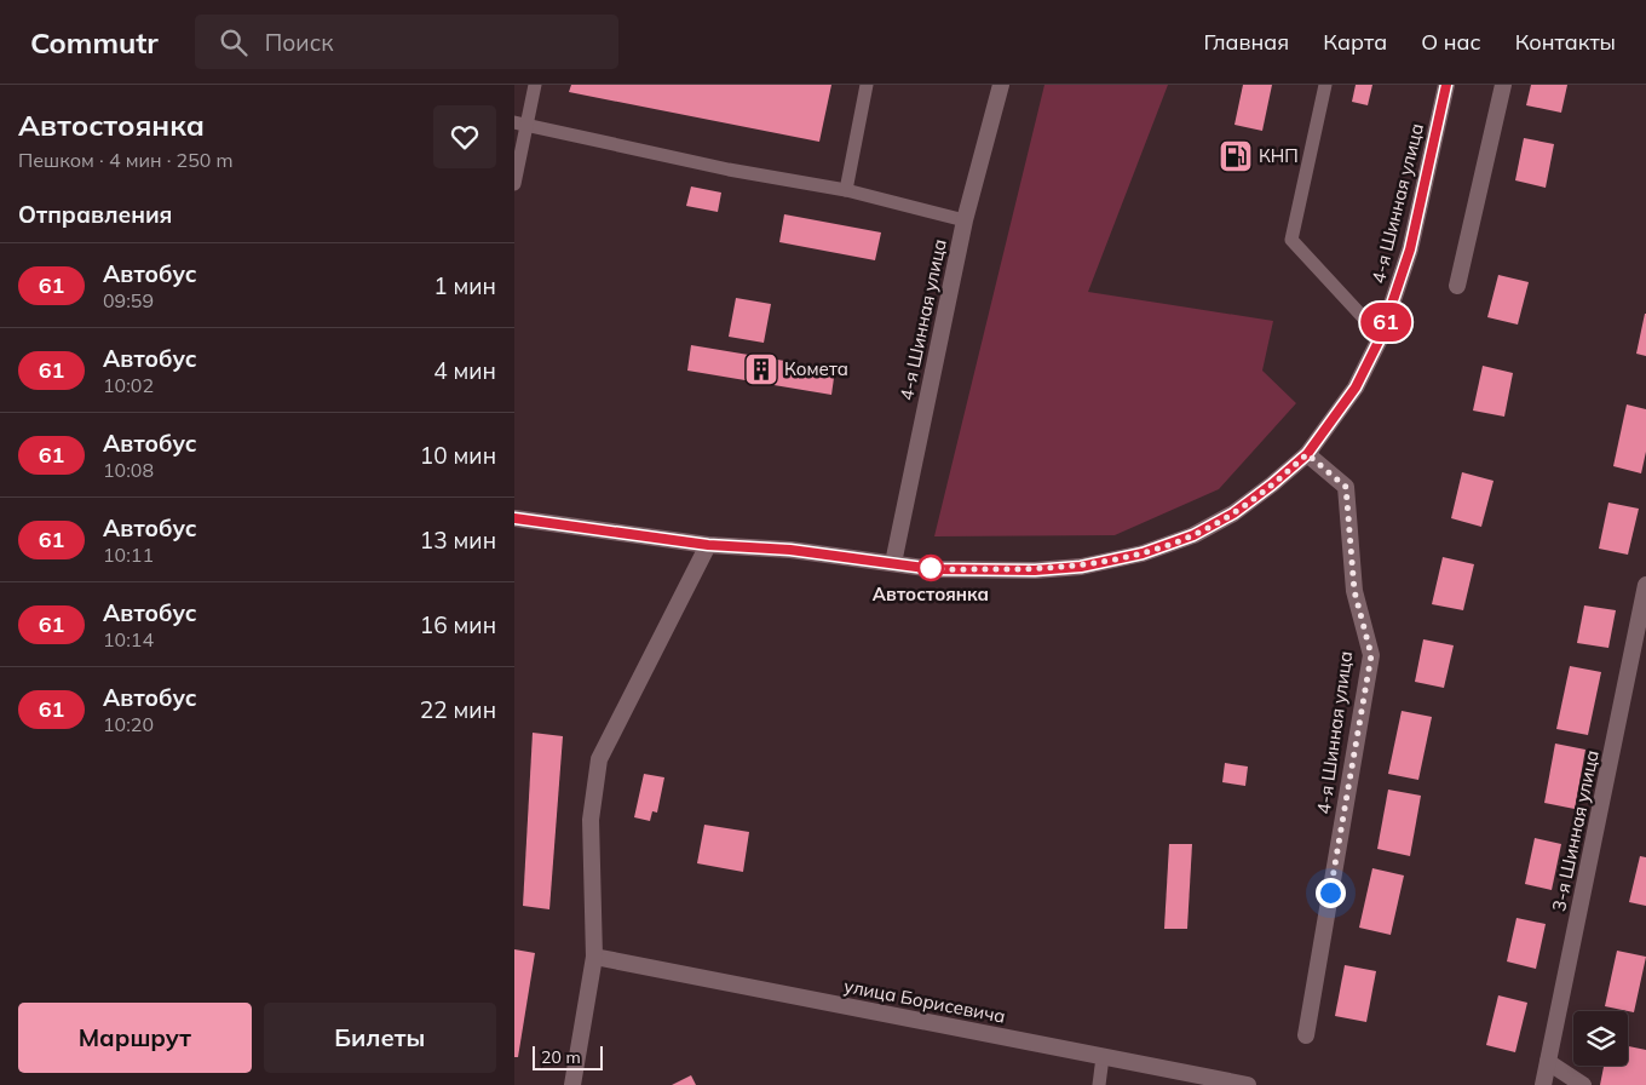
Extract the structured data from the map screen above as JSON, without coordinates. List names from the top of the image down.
{
  "streets": {
    "street": ["4-я Шинная улица", "3-я Шинная улица", "улица Борисевича"]
  },
  "places": {
    "fuel station": ["КНП"],
    "building": ["Комета"],
    "other": ["Автостоянка"]
  },
  "lines": ["bus line 61"],
  "scale_bar": "20 m",
  "page": {
    "header": "Commutr",
    "search": "Поиск",
    "nav": [
      "Главная",
      "Карта",
      "О нас",
      "Контакты"
    ],
    "heading": [
      ["Автостоянка", "Пешком · 4 мин · 250 m"],
      "Отправления"
    ],
    "on_map": "61",
    "list": [
      {
        "mark": "61",
        "name": "Автобус",
        "note": "09:59",
        "value": "1 мин"
      },
      {
        "mark": "61",
        "name": "Автобус",
        "note": "10:02",
        "value": "4 мин"
      },
      {
        "mark": "61",
        "name": "Автобус",
        "note": "10:08",
        "value": "10 мин"
      },
      {
        "mark": "61",
        "name": "Автобус",
        "note": "10:11",
        "value": "13 мин"
      },
      {
        "mark": "61",
        "name": "Автобус",
        "note": "10:14",
        "value": "16 мин"
      },
      {
        "mark": "61",
        "name": "Автобус",
        "note": "10:20",
        "value": "22 мин"
      }
    ],
    "buttons": ["Маршрут", "Билеты"],
    "scale": "20 m"
  }
}
